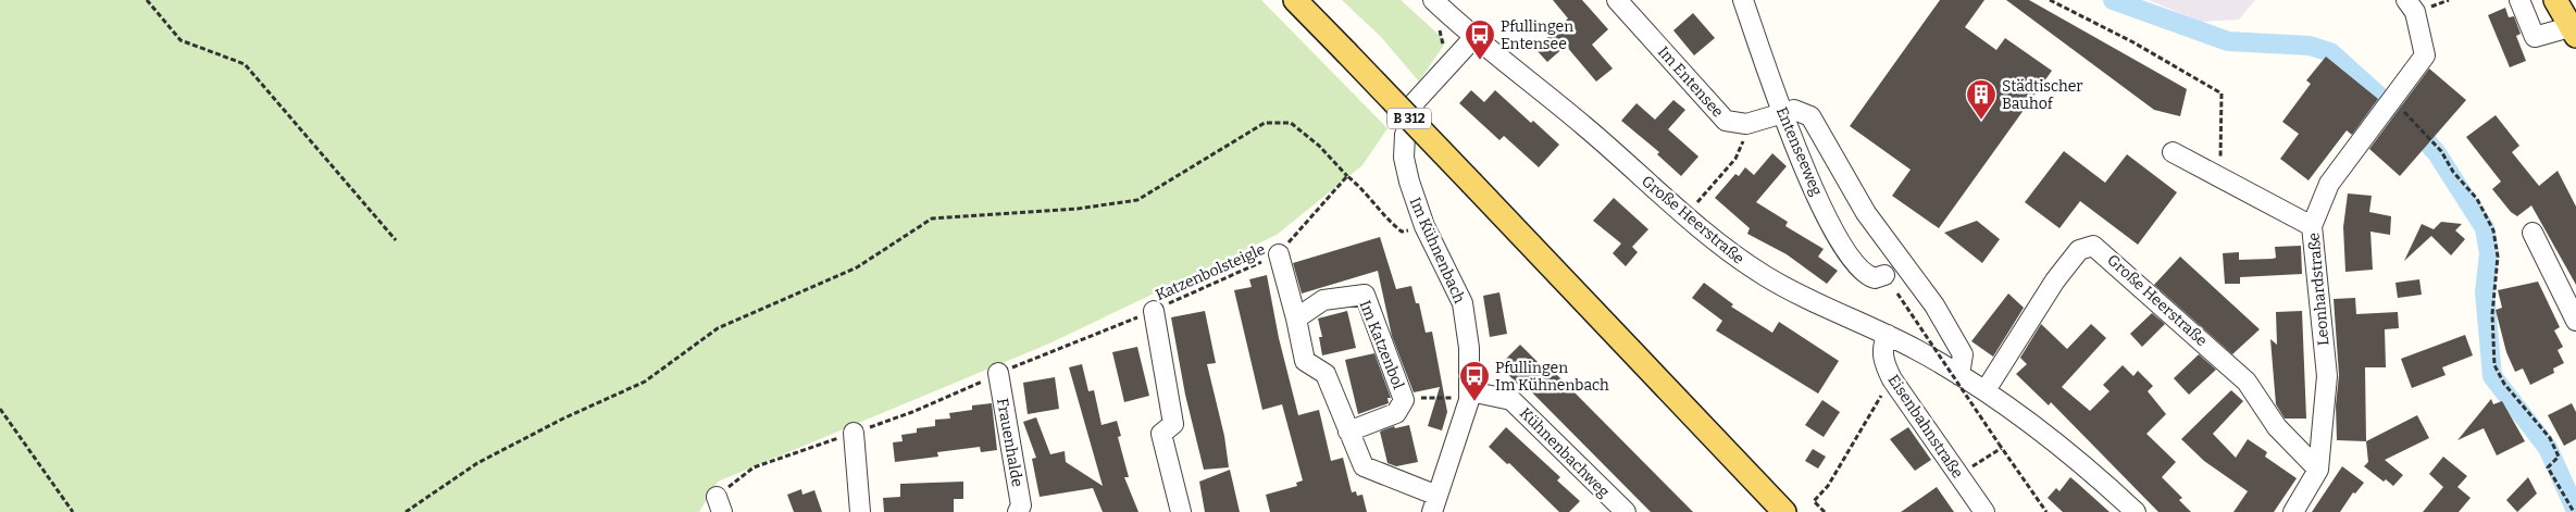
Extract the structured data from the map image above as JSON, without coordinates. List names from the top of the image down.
{
  "streets": {
    "main road": ["B 312"],
    "street": [
      "Im Entensee",
      "Entenseeweg",
      "Große Heerstraße",
      "Im Kühnenbach",
      "Leonhardstraße",
      "Im Katzenbol",
      "Eisenbahnstraße",
      "Frauenhalde",
      "Kühnenbachweg"
    ],
    "path": ["Katzenbolsteigle"]
  },
  "crossings": [
    ["Große Heerstraße", "Im Kühnenbach"],
    ["Große Heerstraße", "Leonhardstraße"],
    ["Große Heerstraße", "Eisenbahnstraße"],
    ["Im Kühnenbach", "Kühnenbachweg"],
    ["Katzenbolsteigle", "Frauenhalde"]
  ],
  "places": {
    "bus stop": ["Pfullingen Entensee", "Pfullingen Im Kühnenbach"],
    "building": ["Städtischer Bauhof"]
  }
}
